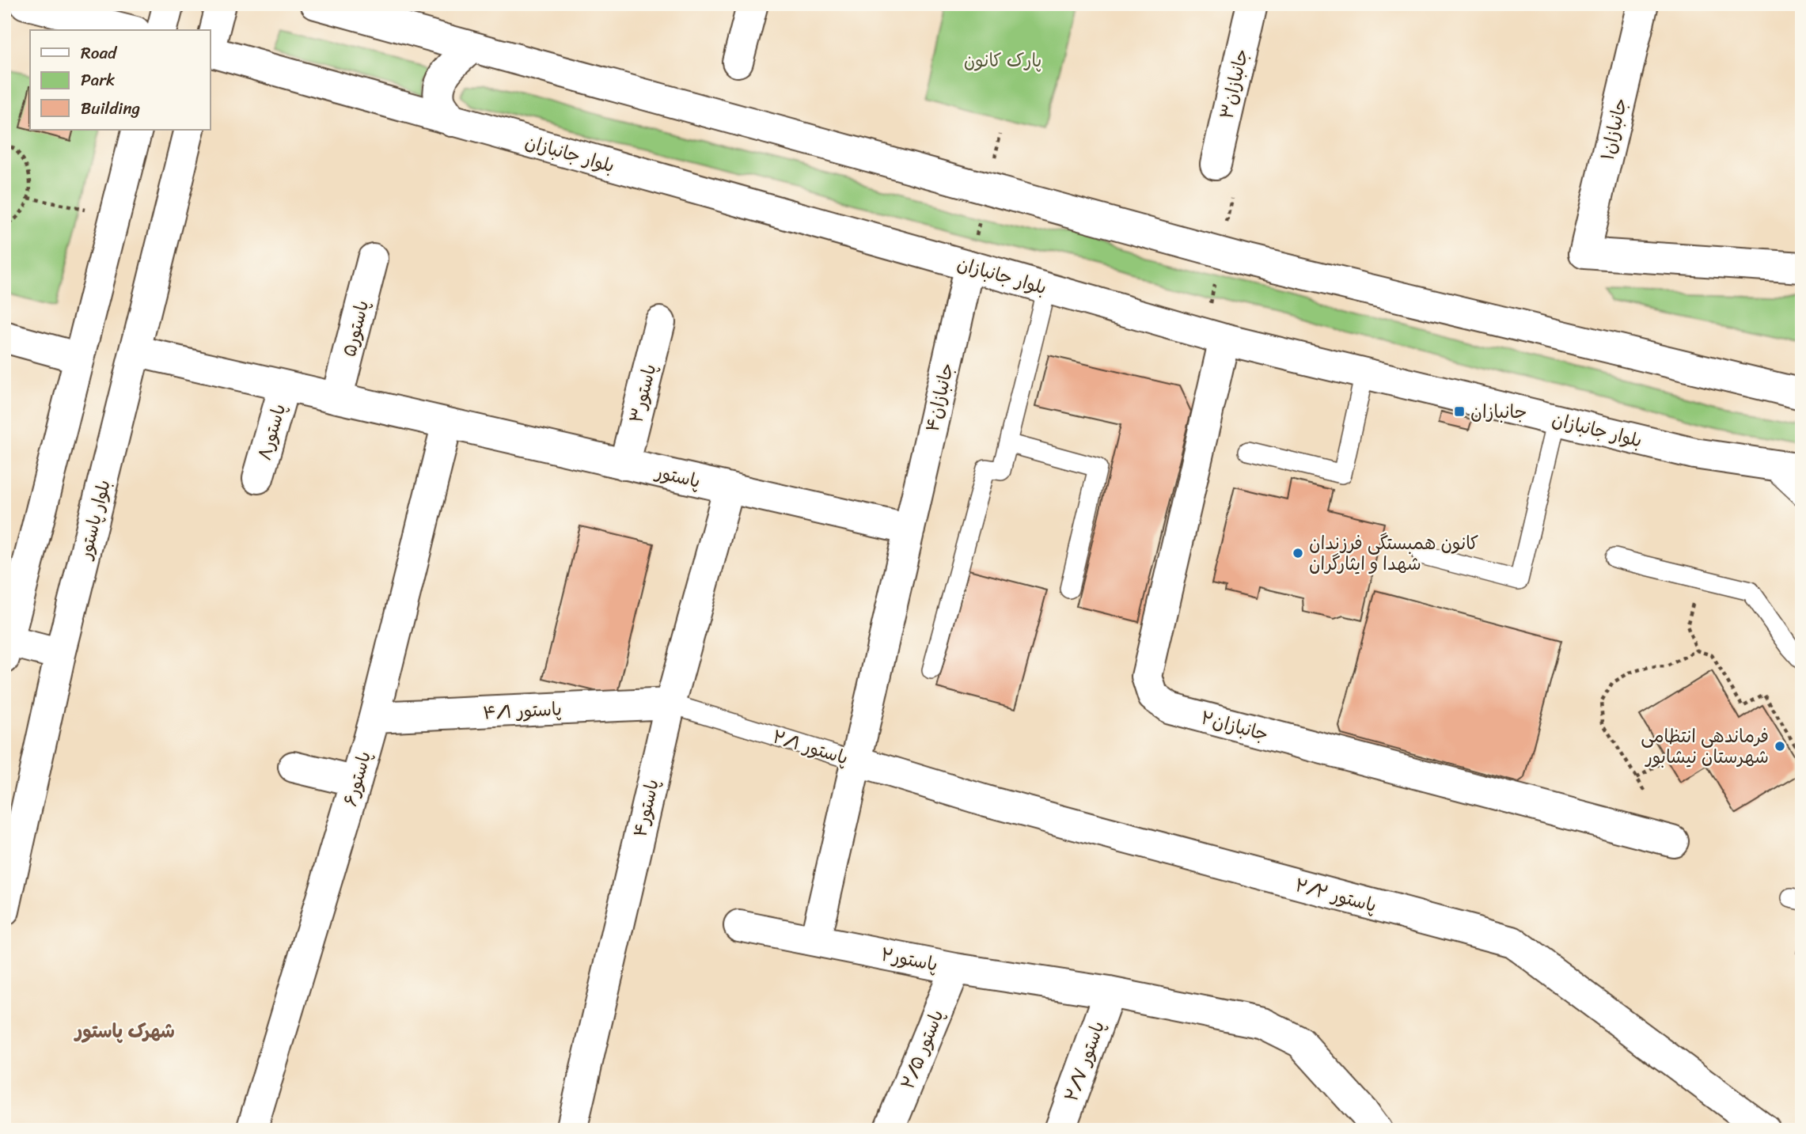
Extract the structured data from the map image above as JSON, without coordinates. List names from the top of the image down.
{
  "streets": {
    "street": [
      "جانبازان۳",
      "جانبازان۱",
      "بلوار جانبازان",
      "پاستور۵",
      "پاستور۳",
      "جانبازان۴",
      "پاستور۸",
      "پاستور",
      "بلوار پاستور",
      "پاستور ۴/۱",
      "جانبازان۲",
      "پاستور۶",
      "پاستور۴",
      "پاستور ۲/۲",
      "پاستور۲",
      "پاستور ۲/۵",
      "پاستور ۲/۷"
    ],
    "lane": ["پاستور ۲/۱"]
  },
  "crossings": [
    ["بلوار جانبازان", "جانبازان۴"],
    ["بلوار جانبازان", "جانبازان۲"],
    ["پاستور۵", "پاستور"],
    ["پاستور۳", "پاستور"],
    ["جانبازان۴", "پاستور"],
    ["پاستور۸", "پاستور"],
    ["پاستور", "بلوار پاستور"],
    ["پاستور", "پاستور۶"],
    ["پاستور", "پاستور۴"],
    ["پاستور ۴/۱", "پاستور ۲/۱"],
    ["پاستور ۴/۱", "پاستور۶"],
    ["پاستور ۴/۱", "پاستور۴"],
    ["پاستور ۲/۱", "پاستور۴"],
    ["پاستور ۲/۱", "پاستور ۲/۲"],
    ["پاستور۲", "پاستور ۲/۵"],
    ["پاستور۲", "پاستور ۲/۷"]
  ],
  "districts": ["شهرک پاستور"],
  "parks": ["پارک کانون"],
  "places": {
    "transit": ["جانبازان"],
    "other": ["کانون همبستگی فرزندان شهدا و ایثارگران", "فرماندهی انتظامی شهرستان نیشابور"]
  },
  "legend": ["Road", "Park", "Building"]
}
